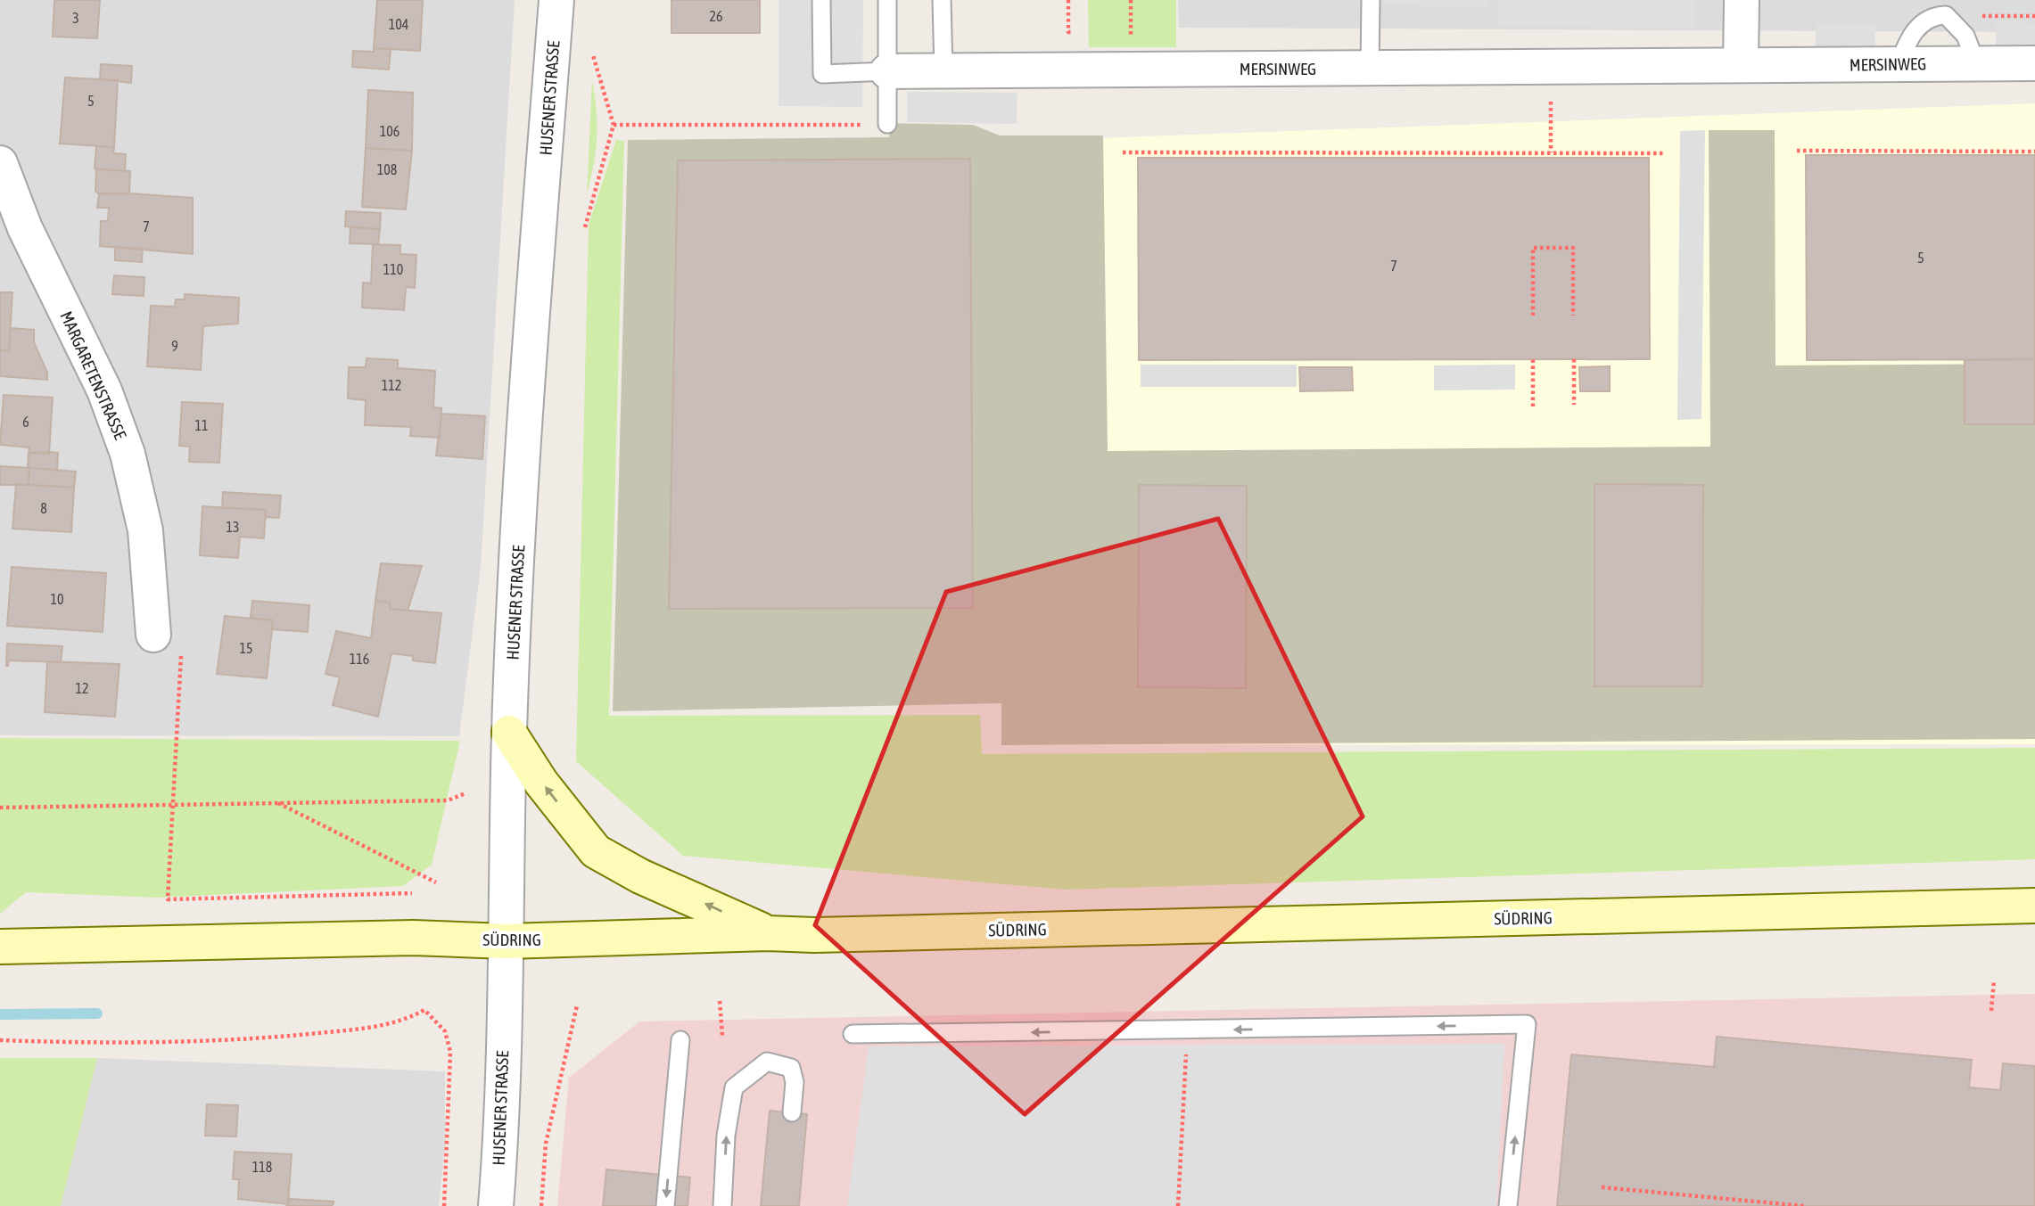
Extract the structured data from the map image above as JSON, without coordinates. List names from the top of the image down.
{
  "streets": {
    "main road": ["SÜDRING"],
    "street": ["MERSINWEG", "HUSENER STRASSE", "MARGARETENSTRASSE"]
  },
  "crossings": [
    ["HUSENER STRASSE", "SÜDRING"]
  ],
  "house_numbers": [
    "26",
    "3",
    "104",
    "5",
    "106",
    "108",
    "7",
    "5",
    "7",
    "110",
    "9",
    "112",
    "6",
    "11",
    "8",
    "13",
    "10",
    "15",
    "116",
    "12",
    "118"
  ]
}
